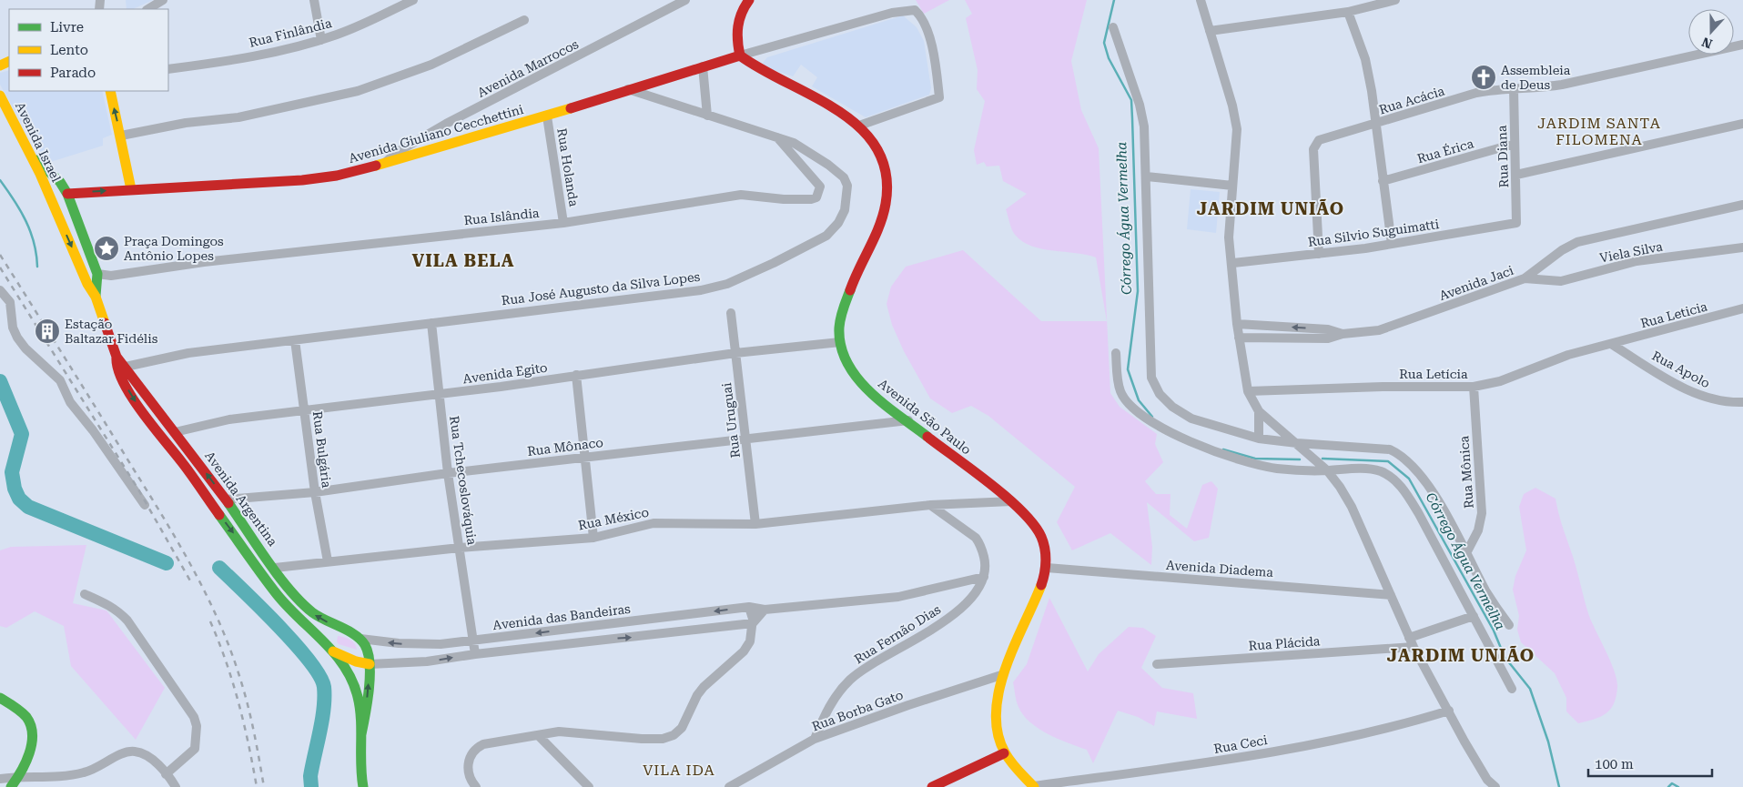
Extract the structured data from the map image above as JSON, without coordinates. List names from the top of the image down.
{
  "streets": {
    "street": [
      "Rua Finlândia",
      "Avenida Marrocos",
      "Rua Acácia",
      "Avenida Giuliano Cecchettini",
      "Avenida Israel",
      "Rua Érica",
      "Rua Diana",
      "Rua Holanda",
      "Rua Islândia",
      "Rua Silvio Suguimatti",
      "Viela Silva",
      "Avenida Jaci",
      "Rua José Augusto da Silva Lopes",
      "Rua Leticia",
      "Rua Apolo",
      "Avenida Egito",
      "Rua Letícia",
      "Avenida São Paulo",
      "Rua Uruguai",
      "Rua Mônaco",
      "Rua Bulgária",
      "Rua Mônica",
      "Rua Tchecoslováquia",
      "Avenida Argentina",
      "Rua México",
      "Avenida Diadema",
      "Avenida das Bandeiras",
      "Rua Fernão Dias",
      "Rua Plácida",
      "Rua Borba Gato",
      "Rua Ceci"
    ]
  },
  "crossings": [
    ["Avenida Marrocos", "Avenida Giuliano Cecchettini"],
    ["Rua Acácia", "Rua Diana"],
    ["Rua Acácia", "Rua Silvio Suguimatti"],
    ["Avenida Giuliano Cecchettini", "Rua Holanda"],
    ["Avenida Giuliano Cecchettini", "Rua José Augusto da Silva Lopes"],
    ["Avenida Giuliano Cecchettini", "Avenida São Paulo"],
    ["Avenida Israel", "Avenida Argentina"],
    ["Rua Érica", "Rua Diana"],
    ["Rua Diana", "Rua Silvio Suguimatti"],
    ["Rua Holanda", "Rua Islândia"],
    ["Rua Islândia", "Rua José Augusto da Silva Lopes"],
    ["Viela Silva", "Avenida Jaci"],
    ["Rua José Augusto da Silva Lopes", "Rua Bulgária"],
    ["Rua José Augusto da Silva Lopes", "Rua Tchecoslováquia"],
    ["Rua José Augusto da Silva Lopes", "Avenida Argentina"],
    ["Rua Leticia", "Rua Apolo"],
    ["Rua Leticia", "Rua Letícia"],
    ["Rua Apolo", "Rua Letícia"],
    ["Avenida Egito", "Avenida São Paulo"],
    ["Avenida Egito", "Rua Uruguai"],
    ["Avenida Egito", "Rua Bulgária"],
    ["Avenida Egito", "Rua Tchecoslováquia"],
    ["Avenida Egito", "Avenida Argentina"],
    ["Rua Letícia", "Rua Mônica"],
    ["Avenida São Paulo", "Rua Mônaco"],
    ["Avenida São Paulo", "Rua México"],
    ["Avenida São Paulo", "Avenida Diadema"],
    ["Avenida São Paulo", "Rua Borba Gato"],
    ["Avenida São Paulo", "Rua Ceci"],
    ["Rua Uruguai", "Rua Mônaco"],
    ["Rua Uruguai", "Rua México"],
    ["Rua Mônaco", "Rua Bulgária"],
    ["Rua Mônaco", "Rua Tchecoslováquia"],
    ["Rua Mônaco", "Avenida Argentina"],
    ["Rua Bulgária", "Rua México"],
    ["Rua Tchecoslováquia", "Rua México"],
    ["Rua Tchecoslováquia", "Avenida das Bandeiras"],
    ["Avenida Argentina", "Rua México"],
    ["Avenida Argentina", "Avenida das Bandeiras"],
    ["Avenida das Bandeiras", "Rua Fernão Dias"],
    ["Rua Fernão Dias", "Rua Borba Gato"]
  ],
  "districts": [
    "JARDIM SANTA FILOMENA",
    "JARDIM UNIÃO",
    "VILA BELA",
    "JARDIM UNIÃO",
    "VILA IDA"
  ],
  "water": ["Córrego Água Vermelha"],
  "places": {
    "church": ["Assembleia de Deus"],
    "place": ["Praça Domingos Antônio Lopes"],
    "building": ["Estação Baltazar Fidélis"]
  },
  "legend": ["Livre", "Lento", "Parado"],
  "scale_bar": "100 m",
  "north": "bottom"
}
